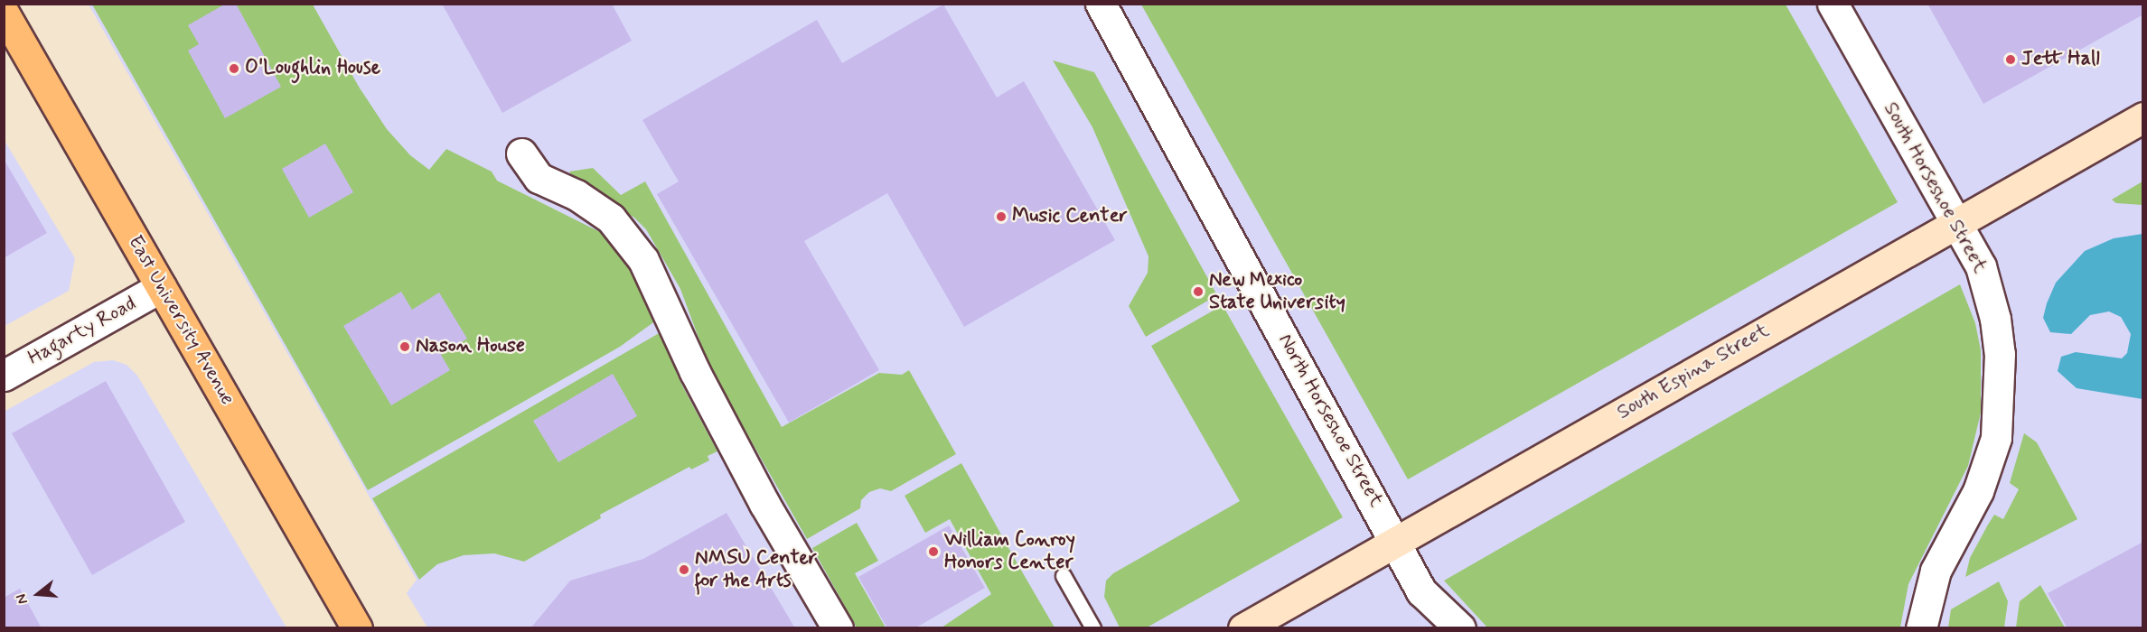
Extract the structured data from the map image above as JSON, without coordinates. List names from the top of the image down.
{
  "streets": {
    "main road": ["East University Avenue"],
    "street": [
      "South Horseshoe Street",
      "Hagarty Road",
      "South Espina Street",
      "North Horseshoe Street"
    ]
  },
  "crossings": [
    ["South Horseshoe Street", "South Espina Street"],
    ["East University Avenue", "Hagarty Road"],
    ["South Espina Street", "North Horseshoe Street"]
  ],
  "places": [
    "Jett Hall",
    "O'Loughlin House",
    "Music Center",
    "New Mexico State University",
    "Nason House",
    "William Conroy Honors Center",
    "NMSU Center for the Arts"
  ],
  "north": "left"
}
